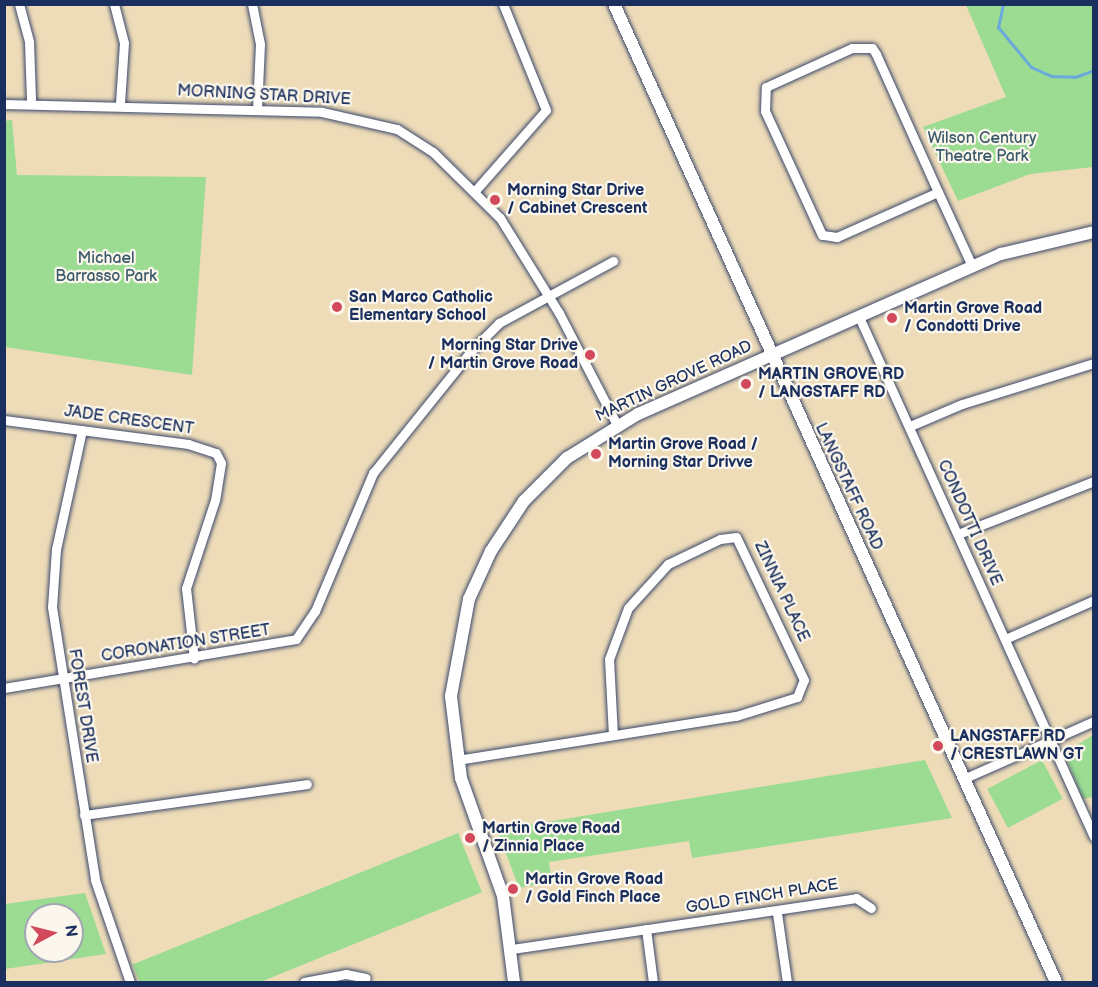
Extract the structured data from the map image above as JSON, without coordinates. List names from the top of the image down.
{
  "streets": {
    "street": [
      "MORNING STAR DRIVE",
      "MARTIN GROVE ROAD",
      "JADE CRESCENT",
      "LANGSTAFF ROAD",
      "CONDOTTI DRIVE",
      "ZINNIA PLACE",
      "CORONATION STREET",
      "FOREST DRIVE",
      "GOLD FINCH PLACE"
    ]
  },
  "crossings": [
    ["MORNING STAR DRIVE", "MARTIN GROVE ROAD"],
    ["MORNING STAR DRIVE", "CORONATION STREET"],
    ["MARTIN GROVE ROAD", "LANGSTAFF ROAD"],
    ["MARTIN GROVE ROAD", "CONDOTTI DRIVE"],
    ["MARTIN GROVE ROAD", "ZINNIA PLACE"],
    ["MARTIN GROVE ROAD", "GOLD FINCH PLACE"],
    ["JADE CRESCENT", "CORONATION STREET"],
    ["JADE CRESCENT", "FOREST DRIVE"],
    ["CORONATION STREET", "FOREST DRIVE"]
  ],
  "parks": ["Wilson Century Theatre Park", "Michael Barrasso Park"],
  "places": [
    "Morning Star Drive / Cabinet Crescent",
    "San Marco Catholic Elementary School",
    "Martin Grove Road / Condotti Drive",
    "Morning Star Drive / Martin Grove Road",
    "MARTIN GROVE RD / LANGSTAFF RD",
    "Martin Grove Road / Morning Star Drivve",
    "LANGSTAFF RD / CRESTLAWN GT",
    "Martin Grove Road / Zinnia Place",
    "Martin Grove Road / Gold Finch Place"
  ],
  "north": "right"
}
